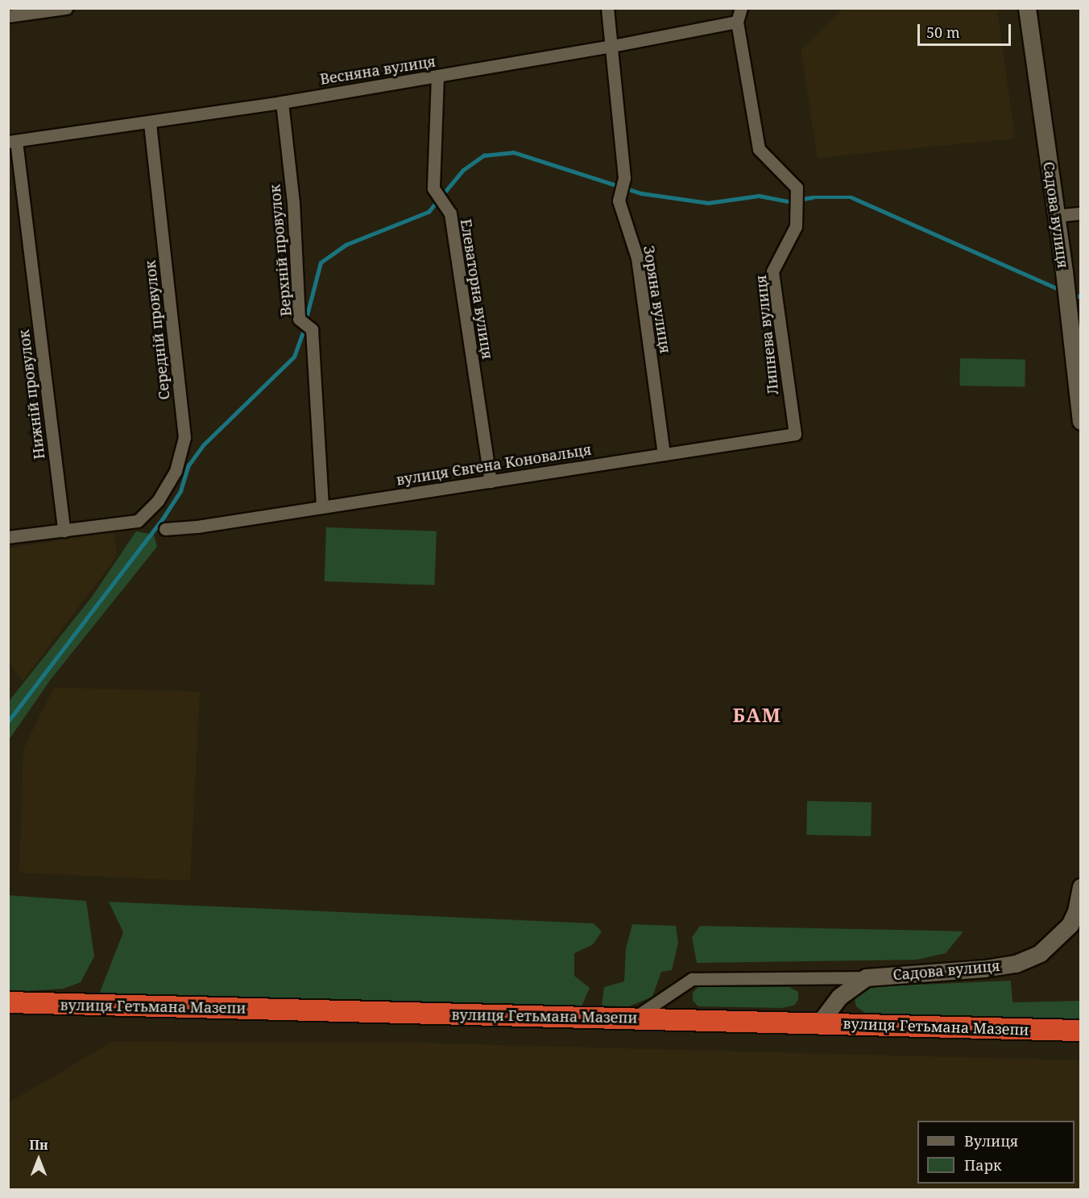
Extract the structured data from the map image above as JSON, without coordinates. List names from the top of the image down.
{
  "streets": {
    "highway": ["вулиця Гетьмана Мазепи"],
    "street": [
      "Весняна вулиця",
      "Садова вулиця",
      "Верхній провулок",
      "Елеваторна вулиця",
      "Зоряна вулиця",
      "Середній провулок",
      "Липнева вулиця",
      "Нижній провулок",
      "вулиця Євгена Коновальця"
    ]
  },
  "crossings": [
    ["Весняна вулиця", "Верхній провулок"],
    ["Весняна вулиця", "Елеваторна вулиця"],
    ["Весняна вулиця", "Зоряна вулиця"],
    ["Весняна вулиця", "Середній провулок"],
    ["Весняна вулиця", "Липнева вулиця"],
    ["Весняна вулиця", "Нижній провулок"],
    ["Верхній провулок", "вулиця Євгена Коновальця"],
    ["Елеваторна вулиця", "вулиця Євгена Коновальця"],
    ["Зоряна вулиця", "вулиця Євгена Коновальця"],
    ["Середній провулок", "Нижній провулок"],
    ["Липнева вулиця", "вулиця Євгена Коновальця"]
  ],
  "districts": ["БАМ"],
  "legend": ["Вулиця", "Парк"],
  "scale_bar": "50 m",
  "north": "top"
}
